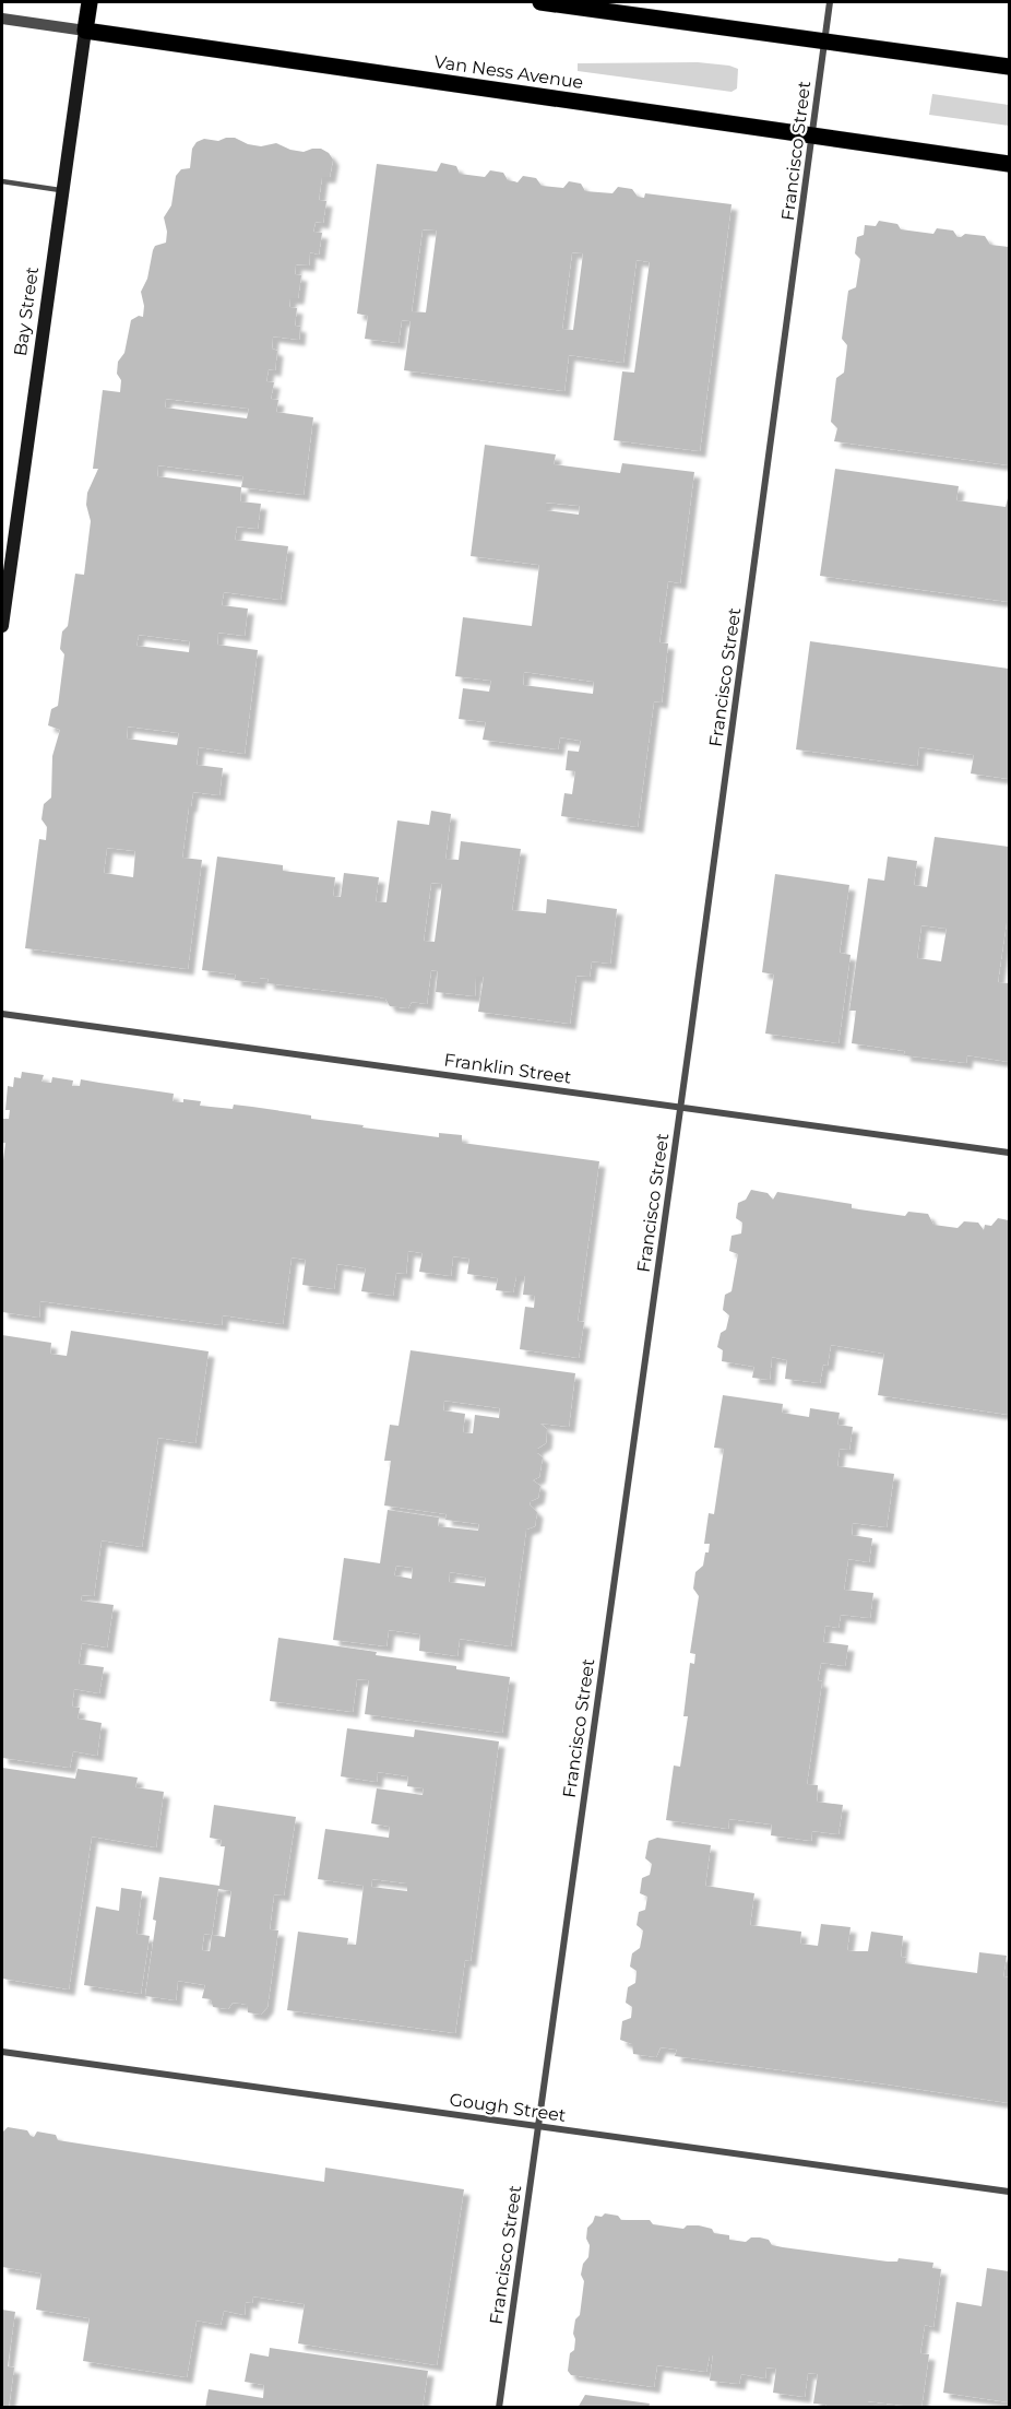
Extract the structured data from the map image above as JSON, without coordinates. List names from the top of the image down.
{
  "streets": {
    "main road": ["Van Ness Avenue", "Bay Street"],
    "street": ["Francisco Street", "Franklin Street", "Gough Street"]
  },
  "crossings": [
    ["Van Ness Avenue", "Francisco Street"],
    ["Van Ness Avenue", "Bay Street"],
    ["Francisco Street", "Franklin Street"],
    ["Francisco Street", "Gough Street"]
  ]
}
